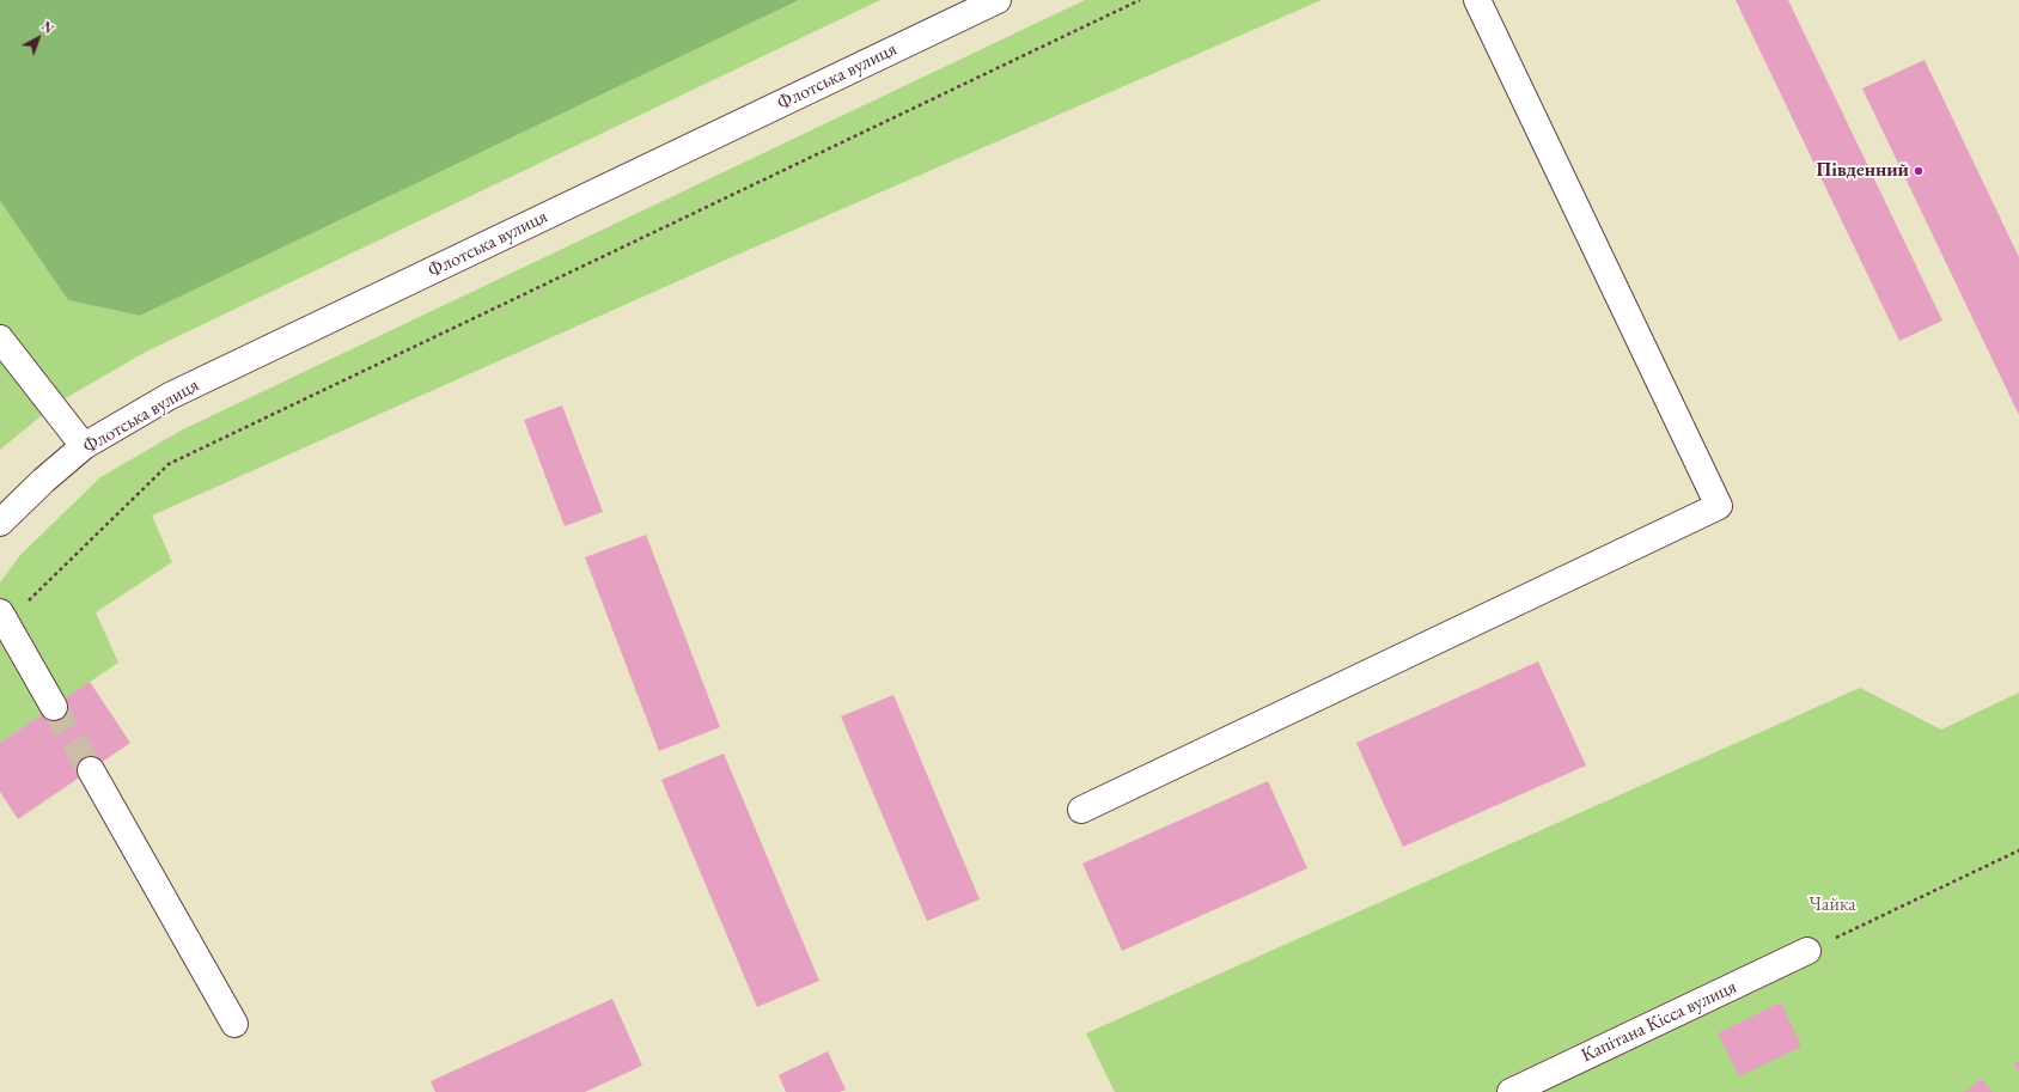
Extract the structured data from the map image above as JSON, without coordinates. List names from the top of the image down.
{
  "streets": {
    "street": ["Флотська вулиця", "Капітана Кісса вулиця"]
  },
  "parks": ["Чайка"],
  "places": ["Південний"],
  "north": "top right"
}
